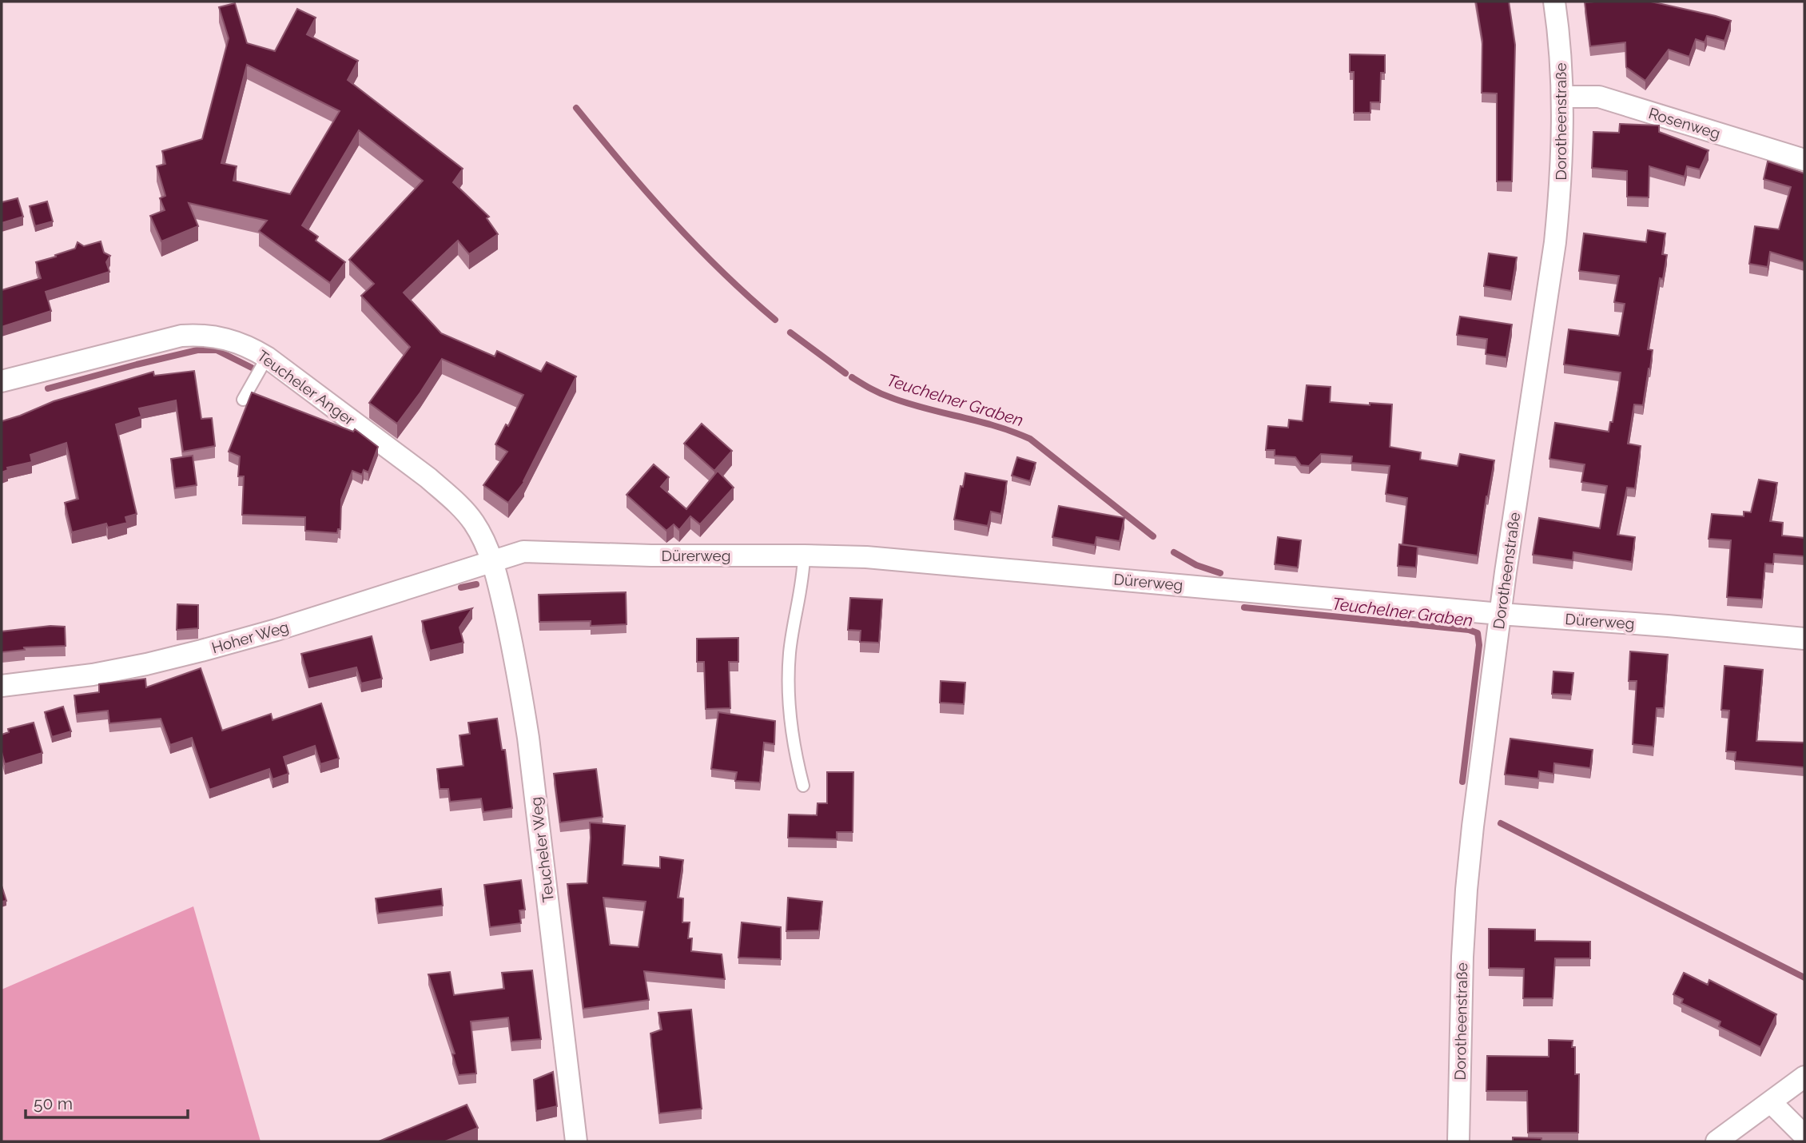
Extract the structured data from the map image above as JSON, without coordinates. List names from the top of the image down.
{
  "streets": {
    "street": [
      "Dorotheenstraße",
      "Rosenweg",
      "Teucheler Anger",
      "Dürerweg",
      "Hoher Weg",
      "Teucheler Weg"
    ]
  },
  "crossings": [
    ["Dorotheenstraße", "Rosenweg"],
    ["Dorotheenstraße", "Dürerweg"],
    ["Teucheler Anger", "Dürerweg"],
    ["Teucheler Anger", "Hoher Weg"],
    ["Teucheler Anger", "Teucheler Weg"],
    ["Dürerweg", "Hoher Weg"],
    ["Dürerweg", "Teucheler Weg"],
    ["Hoher Weg", "Teucheler Weg"]
  ],
  "water": ["Teuchelner Graben"],
  "scale_bar": "50 m"
}
